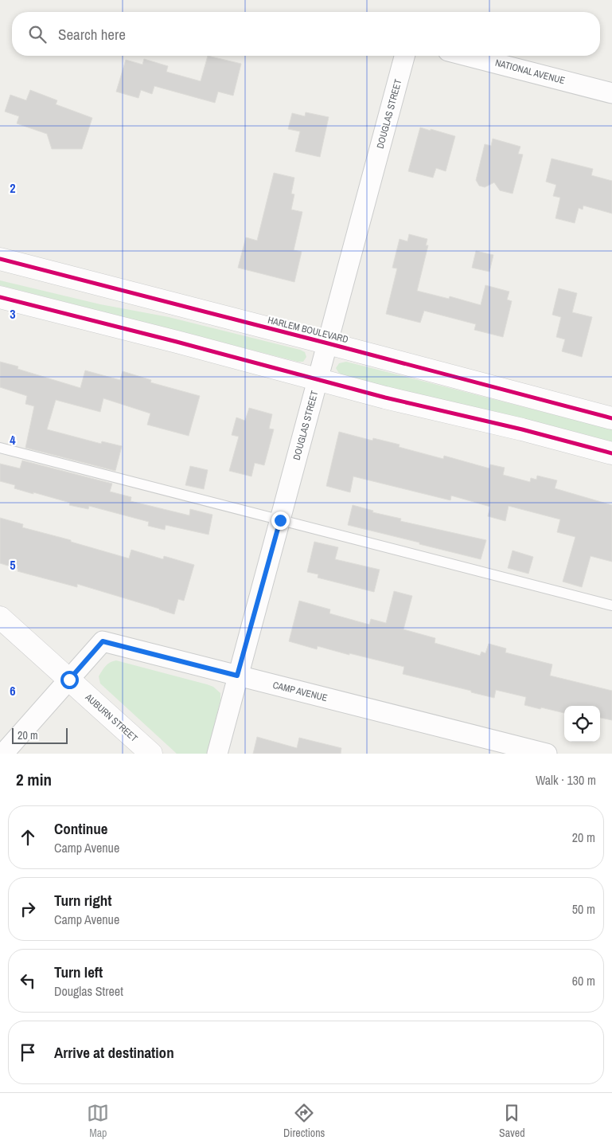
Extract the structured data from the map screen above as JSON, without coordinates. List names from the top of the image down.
{
  "streets": {
    "street": [
      "NATIONAL AVENUE",
      "DOUGLAS STREET",
      "HARLEM BOULEVARD",
      "CAMP AVENUE",
      "AUBURN STREET"
    ]
  },
  "crossings": [
    ["DOUGLAS STREET", "HARLEM BOULEVARD"],
    ["DOUGLAS STREET", "CAMP AVENUE"],
    ["CAMP AVENUE", "AUBURN STREET"]
  ],
  "scale_bar": "20 m",
  "page": {
    "search": "Search here",
    "scale": "20 m",
    "heading": ["2 min", "Walk · 130 m"],
    "list": [
      ["Continue", "Camp Avenue", "20 m"],
      ["Turn right", "Camp Avenue", "50 m"],
      ["Turn left", "Douglas Street", "60 m"],
      "Arrive at destination"
    ],
    "nav": ["Map", "Directions", "Saved"]
  },
  "grid": {
    "rows": [
      "2",
      "3",
      "4",
      "5",
      "6"
    ]
  }
}
